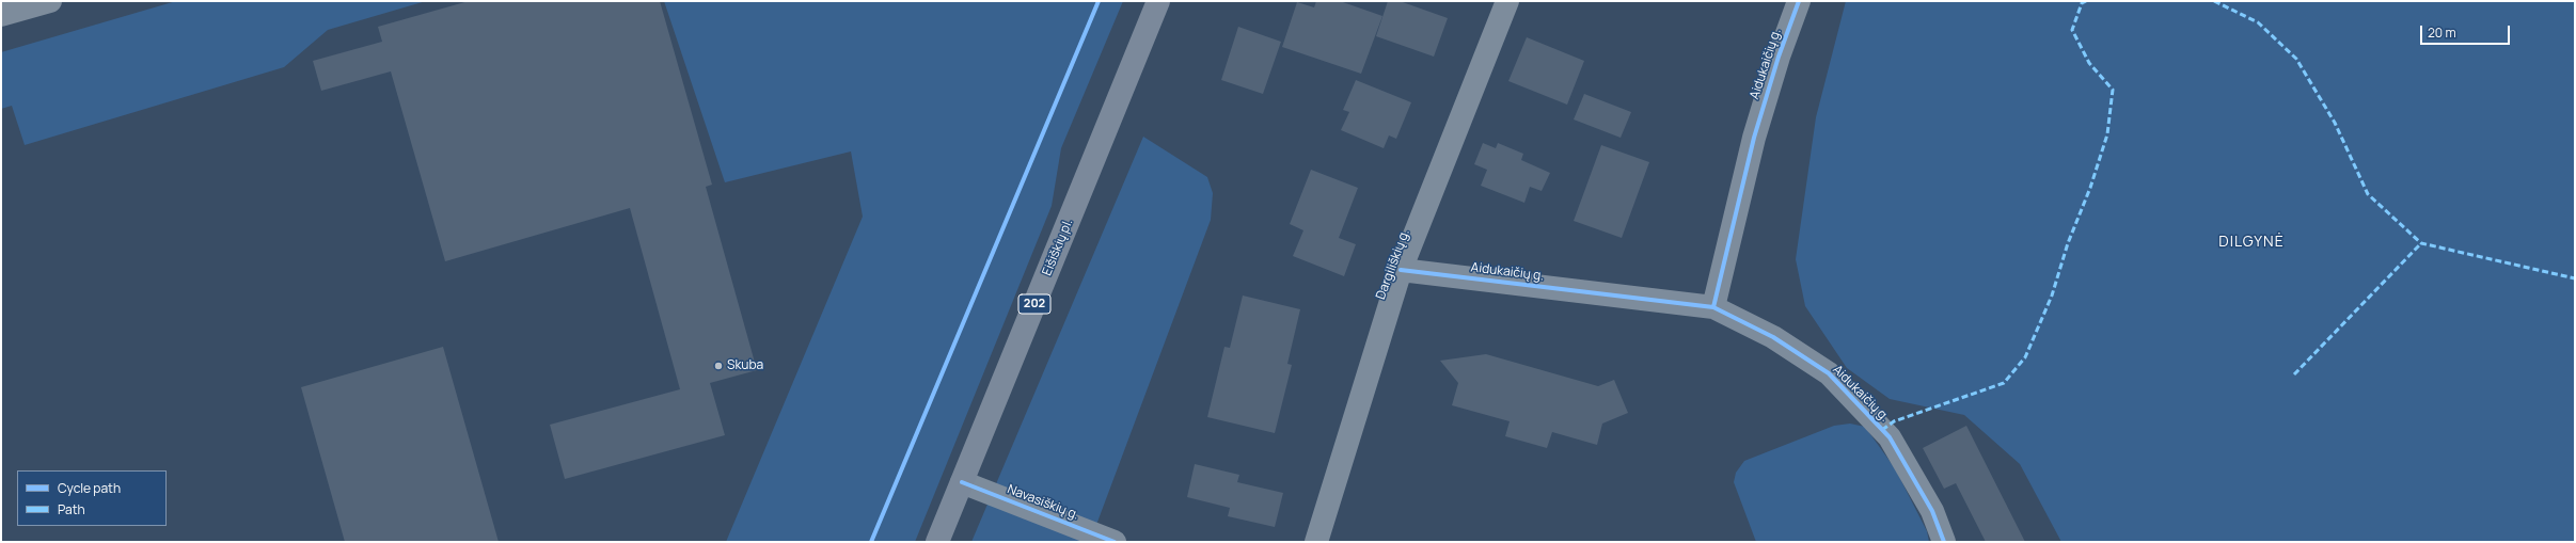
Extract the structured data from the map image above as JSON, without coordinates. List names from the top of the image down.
{
  "streets": {
    "main road": ["Eišiškių pl.", "202"],
    "street": ["Aidukaičių g.", "Dargiliškių g.", "Navasiškių g."]
  },
  "crossings": [
    ["Aidukaičių g.", "Dargiliškių g."],
    ["Eišiškių pl.", "Navasiškių g."]
  ],
  "districts": ["DILGYNĖ"],
  "places": ["Skuba"],
  "legend": ["Cycle path", "Path"],
  "scale_bar": "20 m"
}
